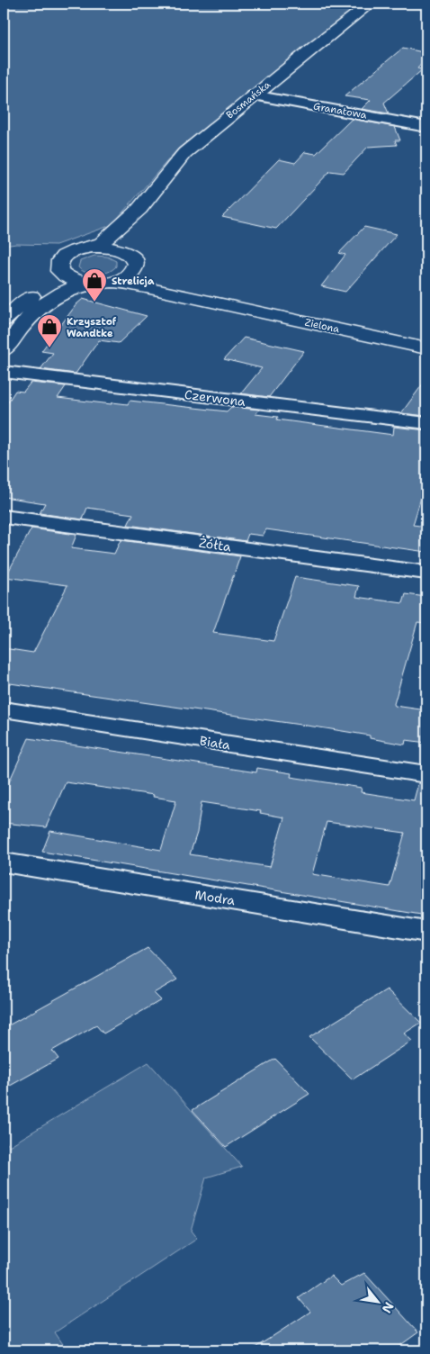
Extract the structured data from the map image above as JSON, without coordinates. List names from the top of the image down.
{
  "streets": {
    "street": [
      "Bosmańska",
      "Granatowa",
      "Zielona",
      "Czerwona",
      "Żółta",
      "Biała",
      "Modra"
    ]
  },
  "crossings": [
    ["Bosmańska", "Granatowa"],
    ["Bosmańska", "Zielona"]
  ],
  "places": {
    "shop": ["Strelicja", "Krzysztof Wandtke"]
  },
  "north": "bottom right"
}
